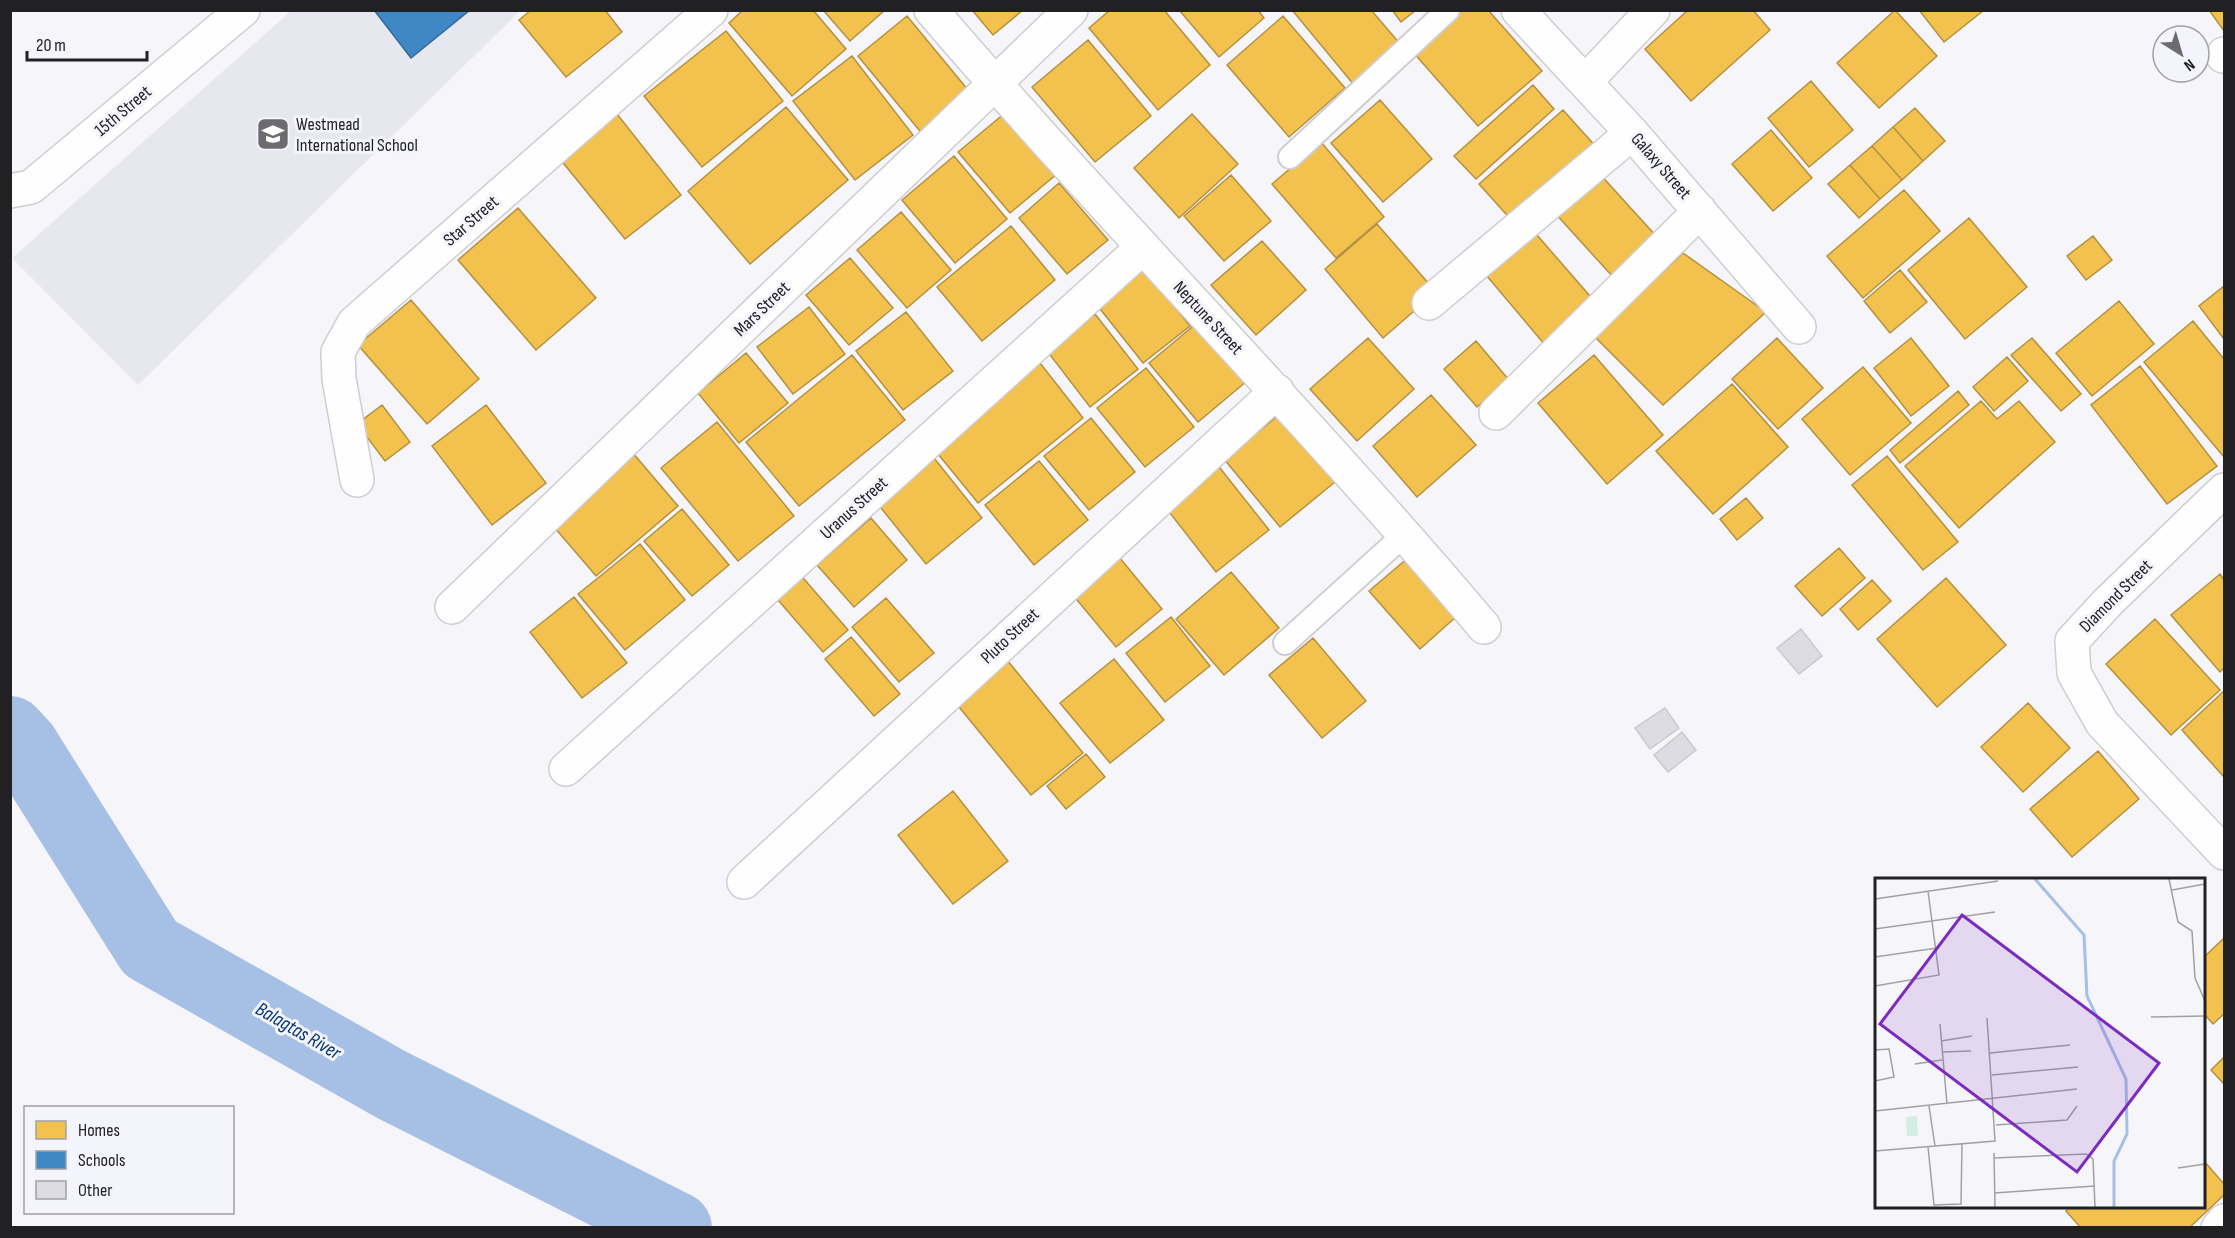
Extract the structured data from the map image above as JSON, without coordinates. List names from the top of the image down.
{
  "streets": {
    "street": [
      "15th Street",
      "Galaxy Street",
      "Star Street",
      "Mars Street",
      "Neptune Street",
      "Uranus Street",
      "Diamond Street",
      "Pluto Street"
    ]
  },
  "crossings": [
    ["Mars Street", "Neptune Street"],
    ["Neptune Street", "Uranus Street"],
    ["Neptune Street", "Pluto Street"]
  ],
  "water": ["Balagtas River"],
  "places": {
    "school or university": ["Westmead International School"]
  },
  "legend": ["Homes", "Schools", "Other"],
  "scale_bar": "20 m",
  "north": "bottom right"
}
